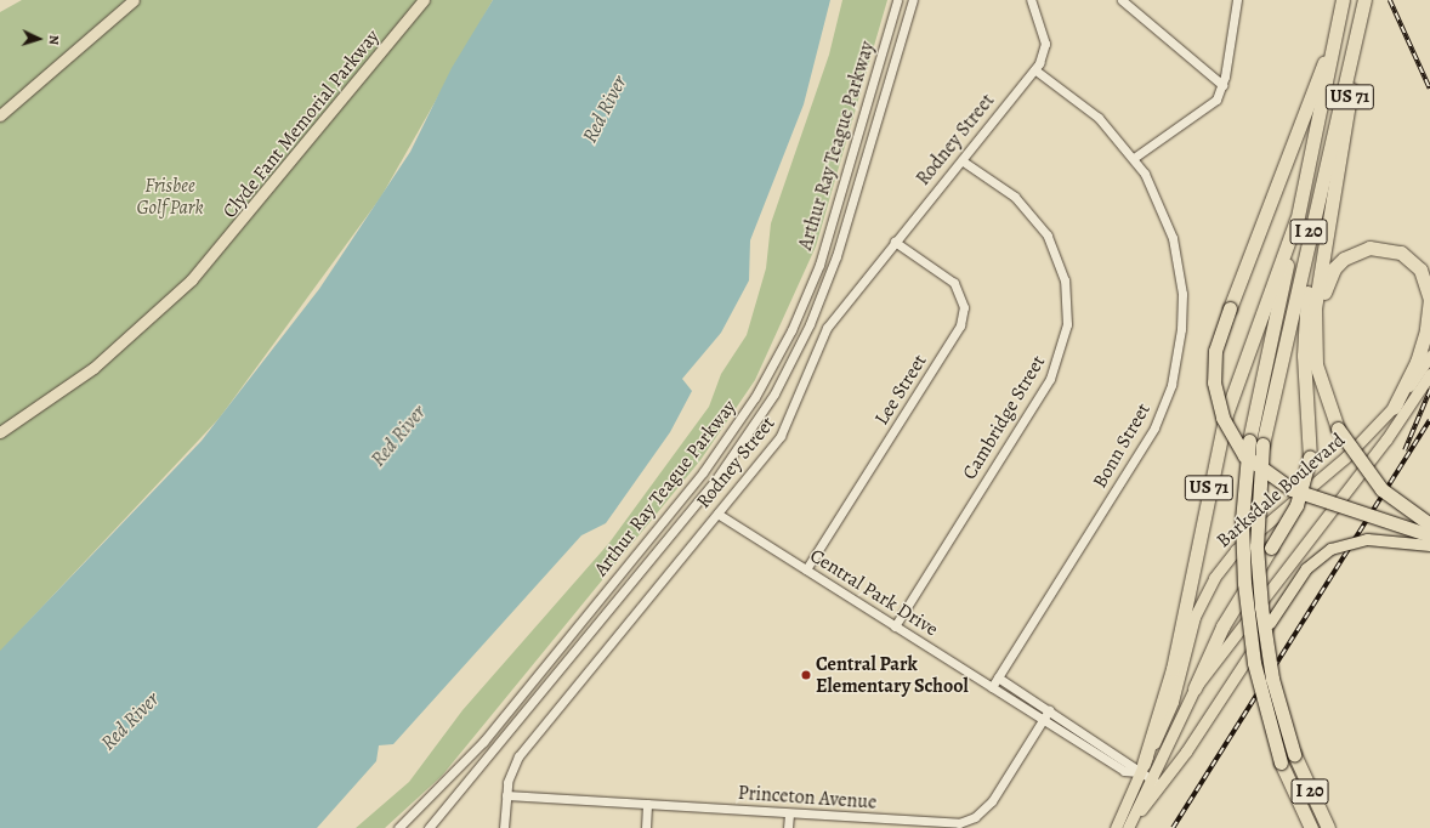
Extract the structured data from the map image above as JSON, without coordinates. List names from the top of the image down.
{
  "streets": {
    "highway": ["US 71", "I 20"],
    "main road": ["Clyde Fant Memorial Parkway", "Barksdale Boulevard"],
    "street": [
      "Rodney Street",
      "Arthur Ray Teague Parkway",
      "Lee Street",
      "Cambridge Street",
      "Bonn Street",
      "Central Park Drive",
      "Princeton Avenue"
    ]
  },
  "crossings": [
    ["US 71", "I 20"],
    ["US 71", "Barksdale Boulevard"],
    ["US 71", "Central Park Drive"],
    ["Rodney Street", "Lee Street"],
    ["Rodney Street", "Cambridge Street"],
    ["Rodney Street", "Bonn Street"],
    ["Rodney Street", "Central Park Drive"],
    ["Rodney Street", "Princeton Avenue"],
    ["Lee Street", "Central Park Drive"],
    ["Cambridge Street", "Central Park Drive"],
    ["Bonn Street", "Central Park Drive"],
    ["Barksdale Boulevard", "Central Park Drive"],
    ["Central Park Drive", "Princeton Avenue"]
  ],
  "water": ["Red River"],
  "parks": ["Frisbee Golf Park"],
  "places": ["Central Park Elementary School"],
  "north": "right"
}
